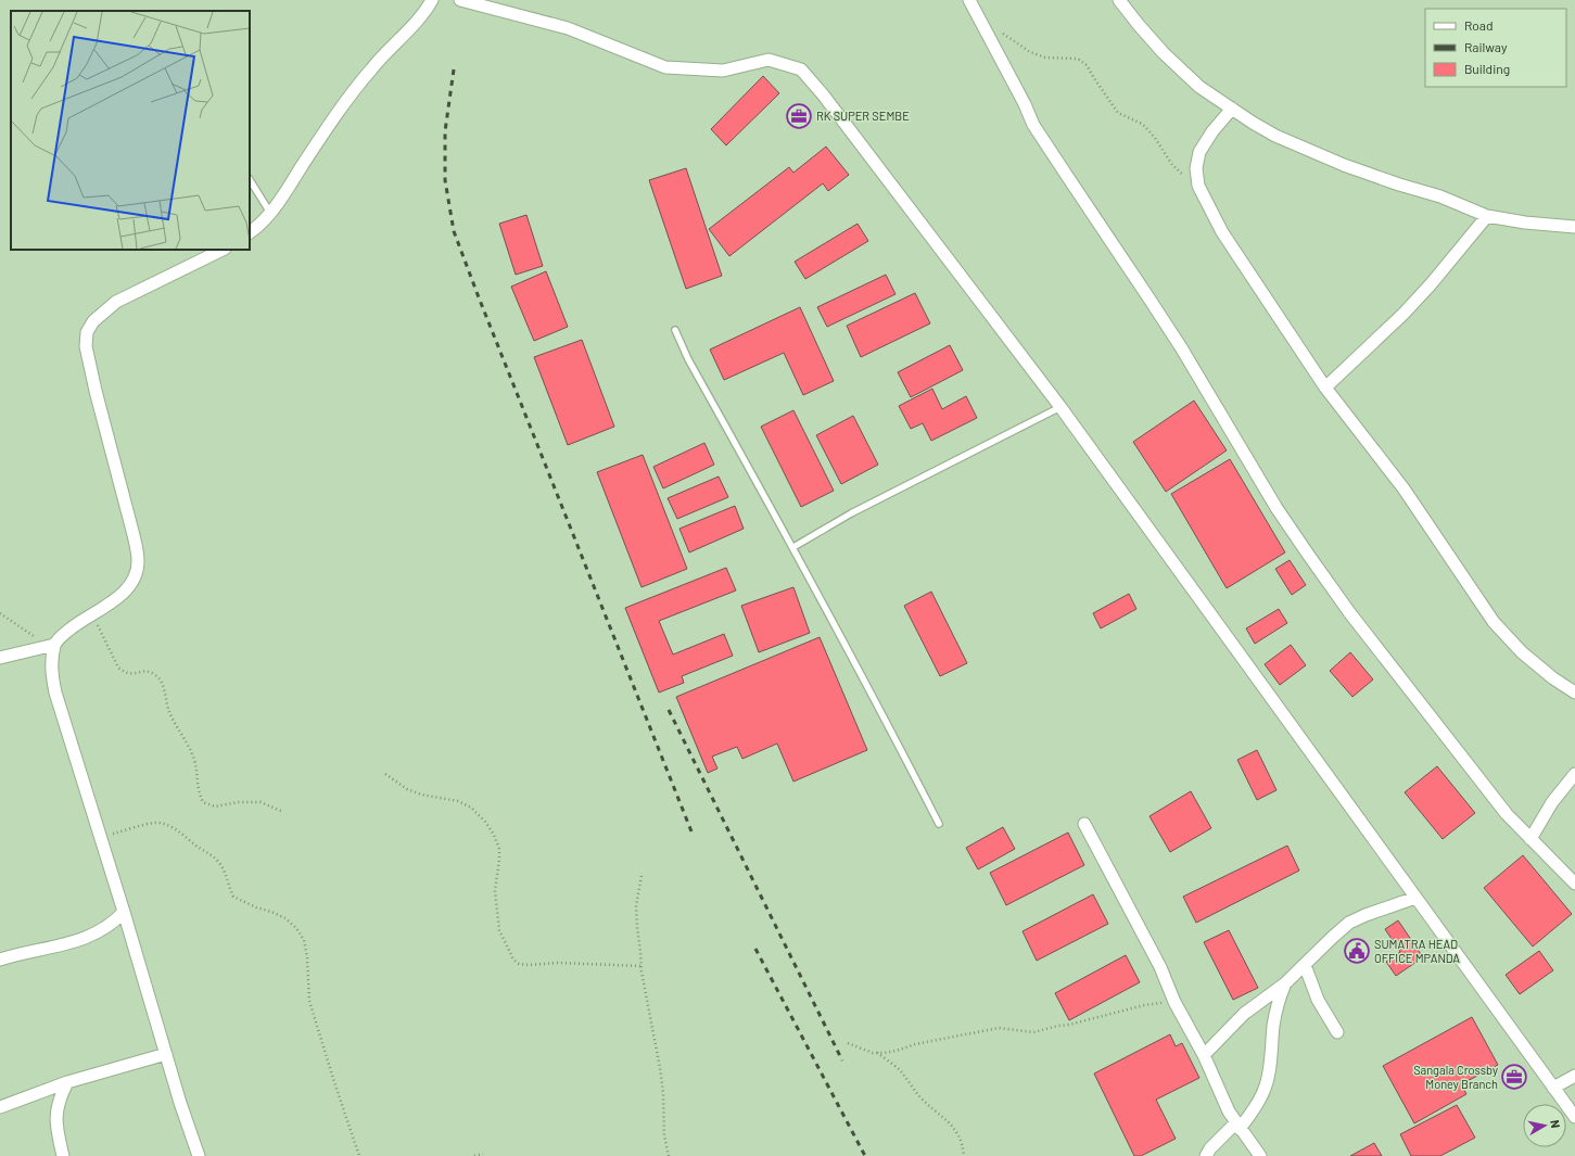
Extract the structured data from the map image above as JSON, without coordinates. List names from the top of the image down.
{
  "places": {
    "office": ["RK SUPER SEMBE", "Sangala Crossby Money Branch"],
    "public building": ["SUMATRA HEAD OFFICE MPANDA"]
  },
  "legend": ["Road", "Railway", "Building"],
  "north": "right"
}
